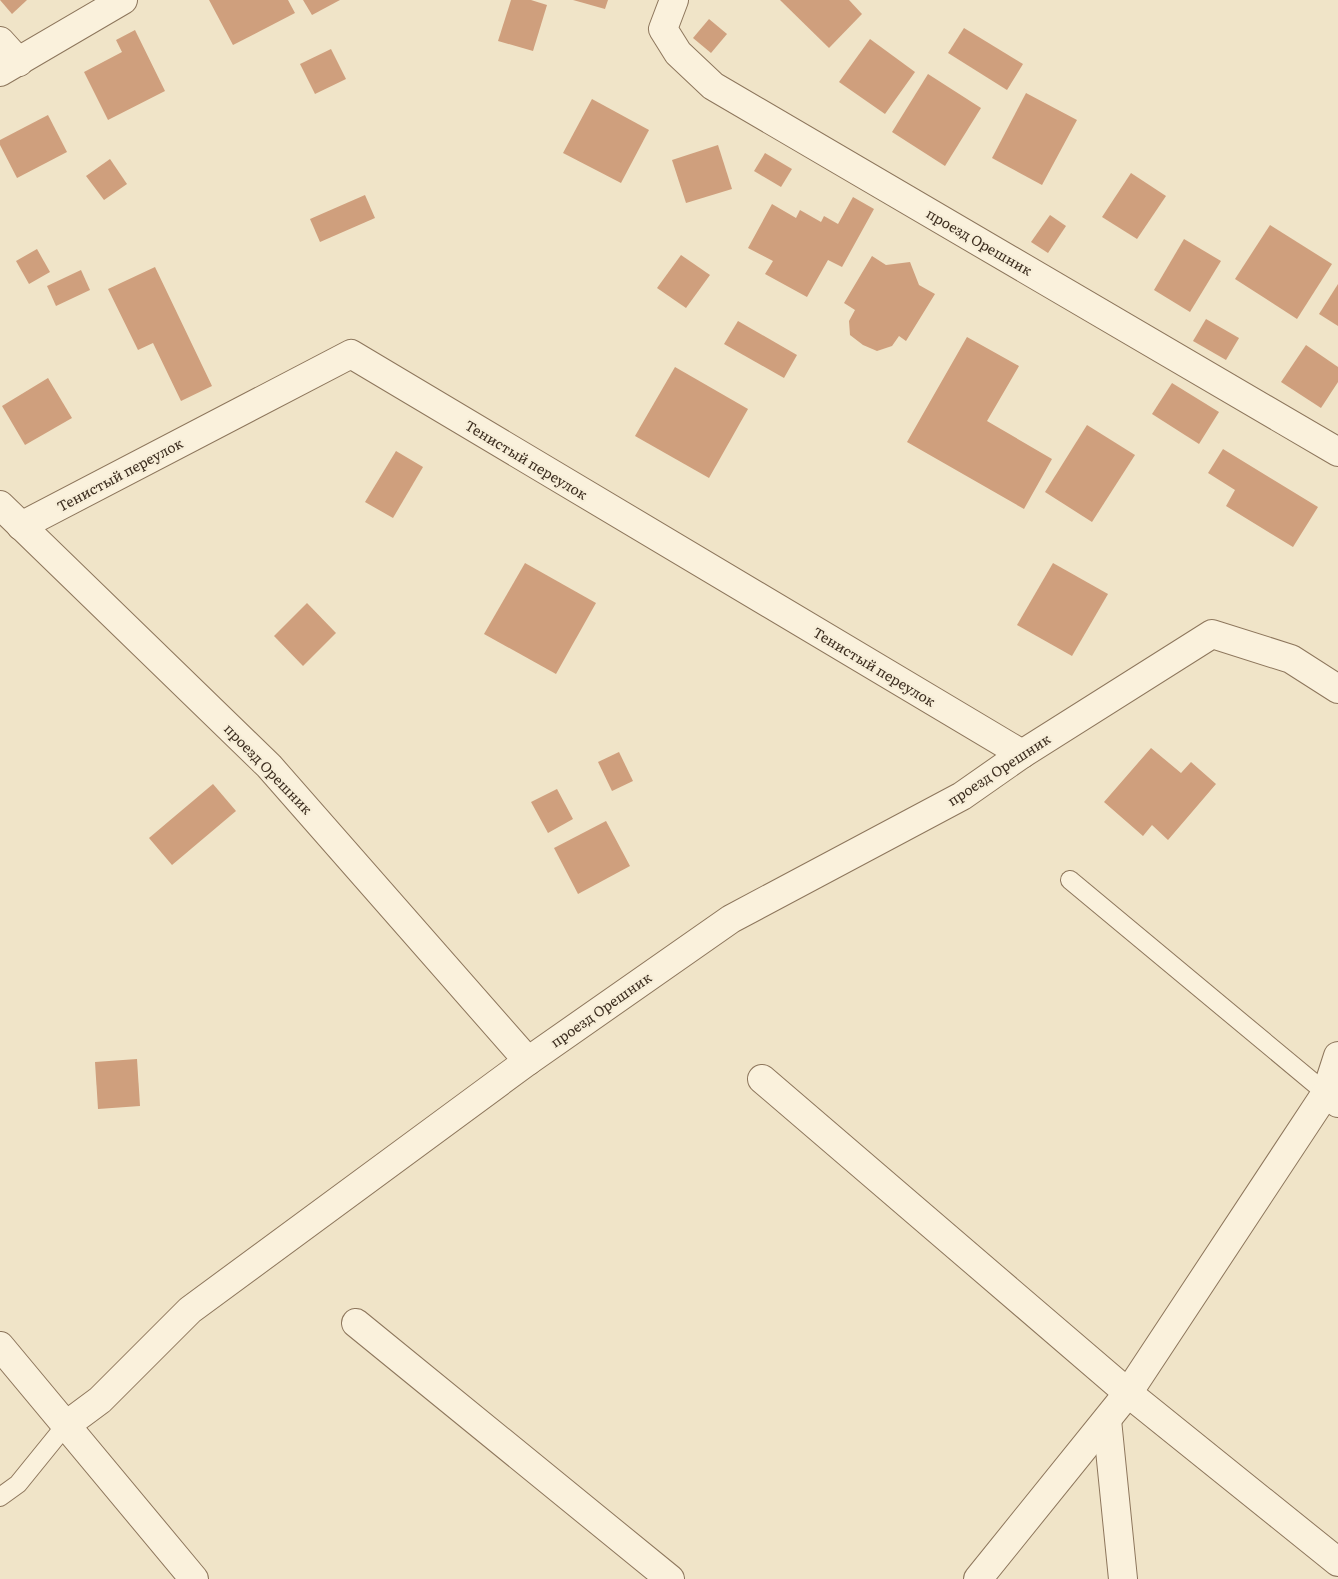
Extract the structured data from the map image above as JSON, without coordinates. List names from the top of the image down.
{
  "streets": {
    "street": ["проезд Орешник", "Тенистый переулок"]
  },
  "crossings": [
    ["проезд Орешник", "Тенистый переулок"]
  ]
}
